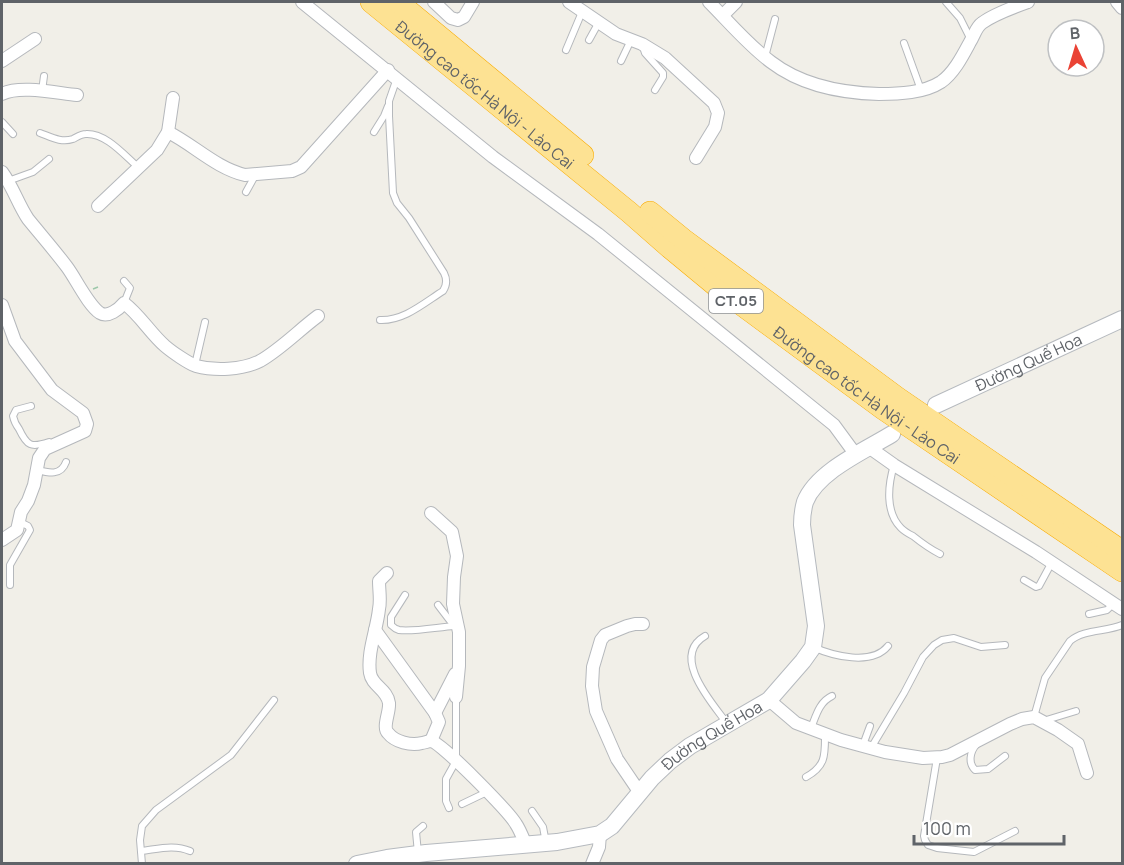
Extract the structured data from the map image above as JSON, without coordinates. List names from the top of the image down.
{
  "streets": {
    "highway": ["Đường cao tốc Hà Nội - Lào Cai", "CT.05"],
    "street": ["Đường Quế Hoa"]
  },
  "scale_bar": "100 m",
  "north": "top"
}
